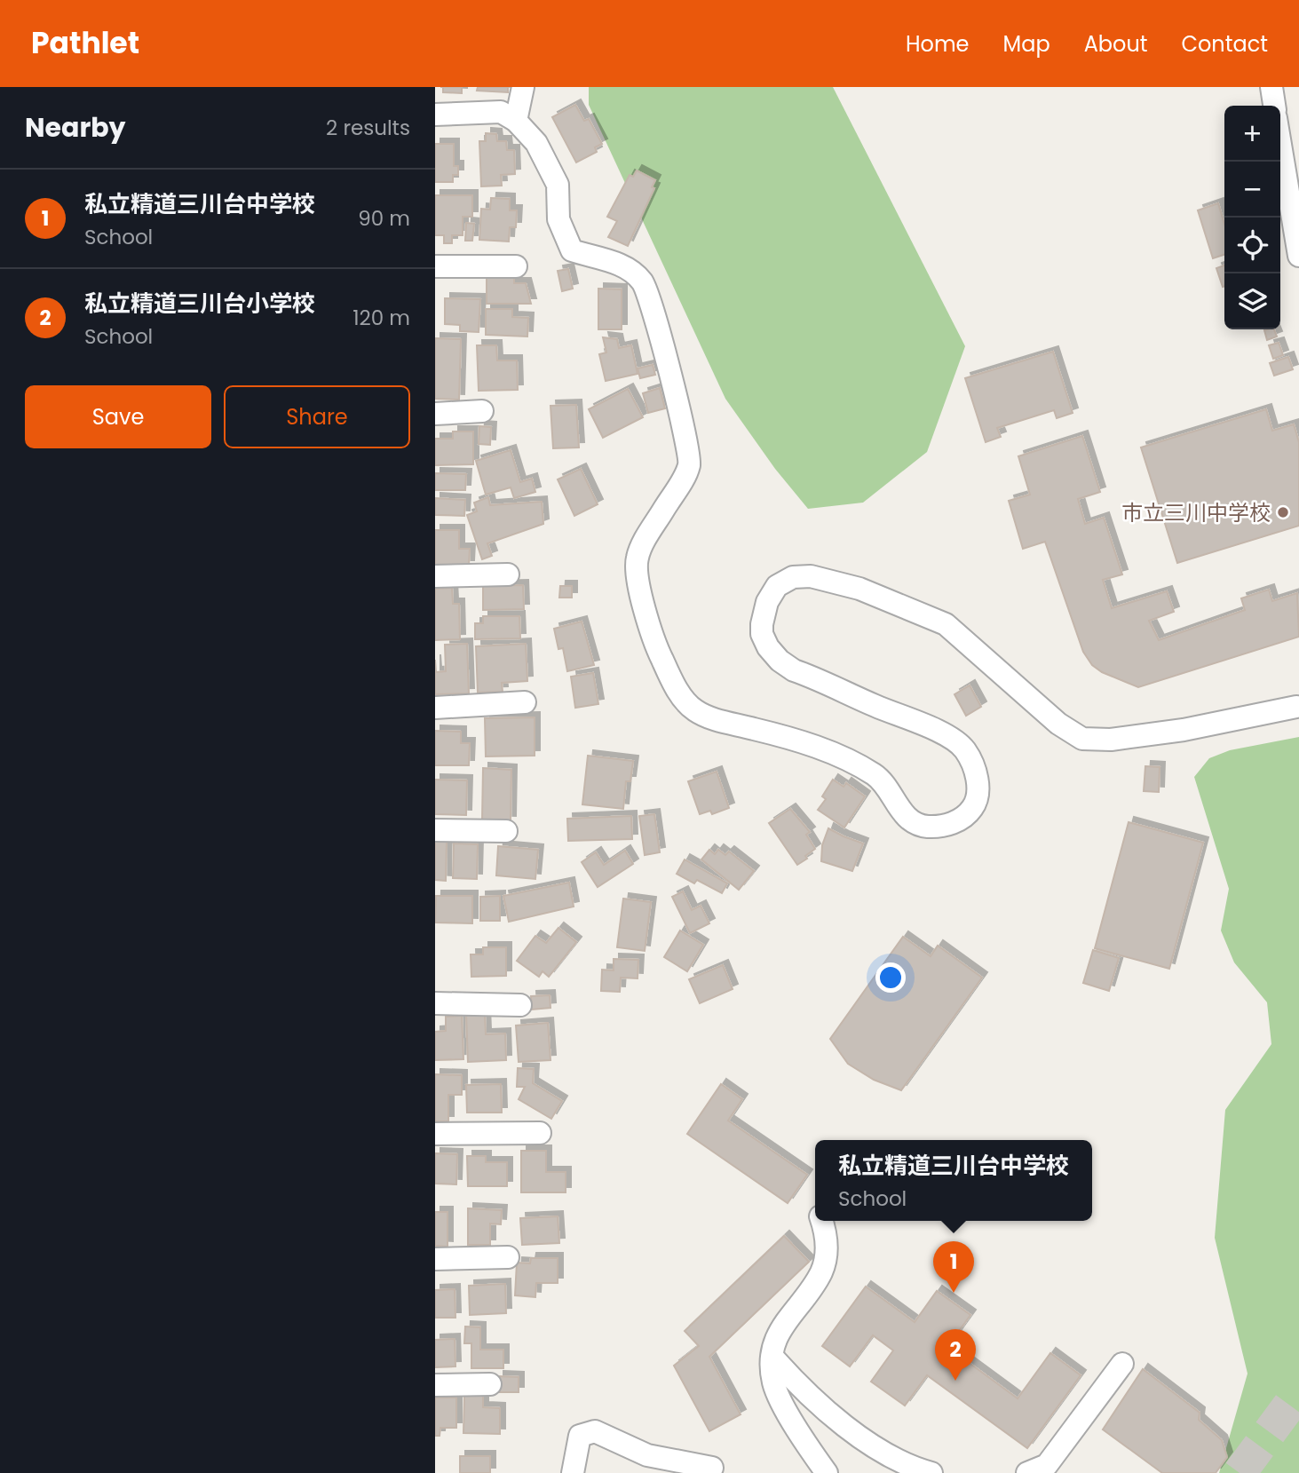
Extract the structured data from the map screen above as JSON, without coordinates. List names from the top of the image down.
{
  "places": ["市立三川中学校"],
  "page": {
    "header": "Pathlet",
    "nav": [
      "Home",
      "Map",
      "About",
      "Contact"
    ],
    "heading": ["Nearby", "2 results"],
    "map_buttons": ["+", "−"],
    "list": [
      {
        "mark": "1",
        "name": "私立精道三川台中学校",
        "note": "School",
        "value": "90 m"
      },
      {
        "mark": "2",
        "name": "私立精道三川台小学校",
        "note": "School",
        "value": "120 m"
      }
    ],
    "buttons": ["Save", "Share"],
    "popup": ["私立精道三川台中学校", "School"],
    "pins": ["1", "2"]
  }
}
